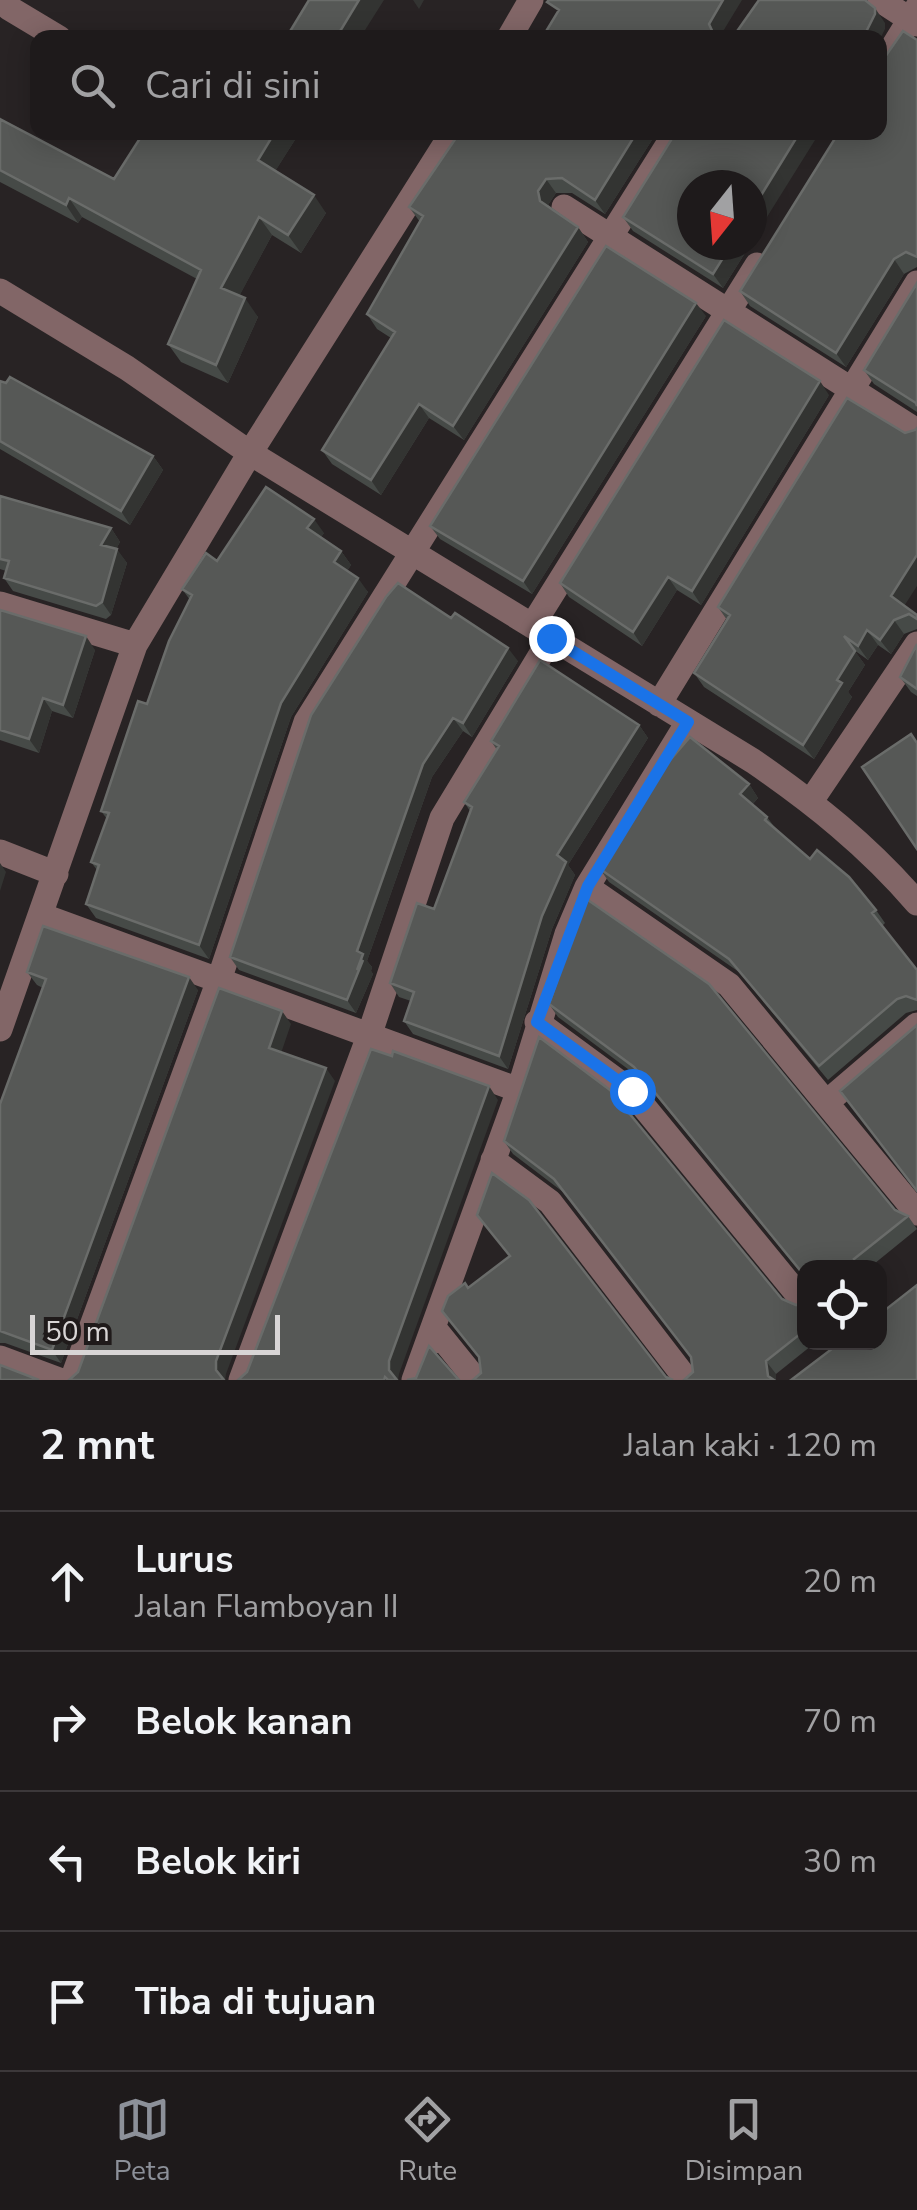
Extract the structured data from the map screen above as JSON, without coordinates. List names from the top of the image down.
{
  "scale_bar": "50 m",
  "north": "bottom",
  "page": {
    "search": "Cari di sini",
    "scale": "50 m",
    "heading": ["2 mnt", "Jalan kaki · 120 m"],
    "list": [
      ["Lurus", "Jalan Flamboyan II", "20 m"],
      ["Belok kanan", "70 m"],
      ["Belok kiri", "30 m"],
      "Tiba di tujuan"
    ],
    "nav": ["Peta", "Rute", "Disimpan"]
  }
}
